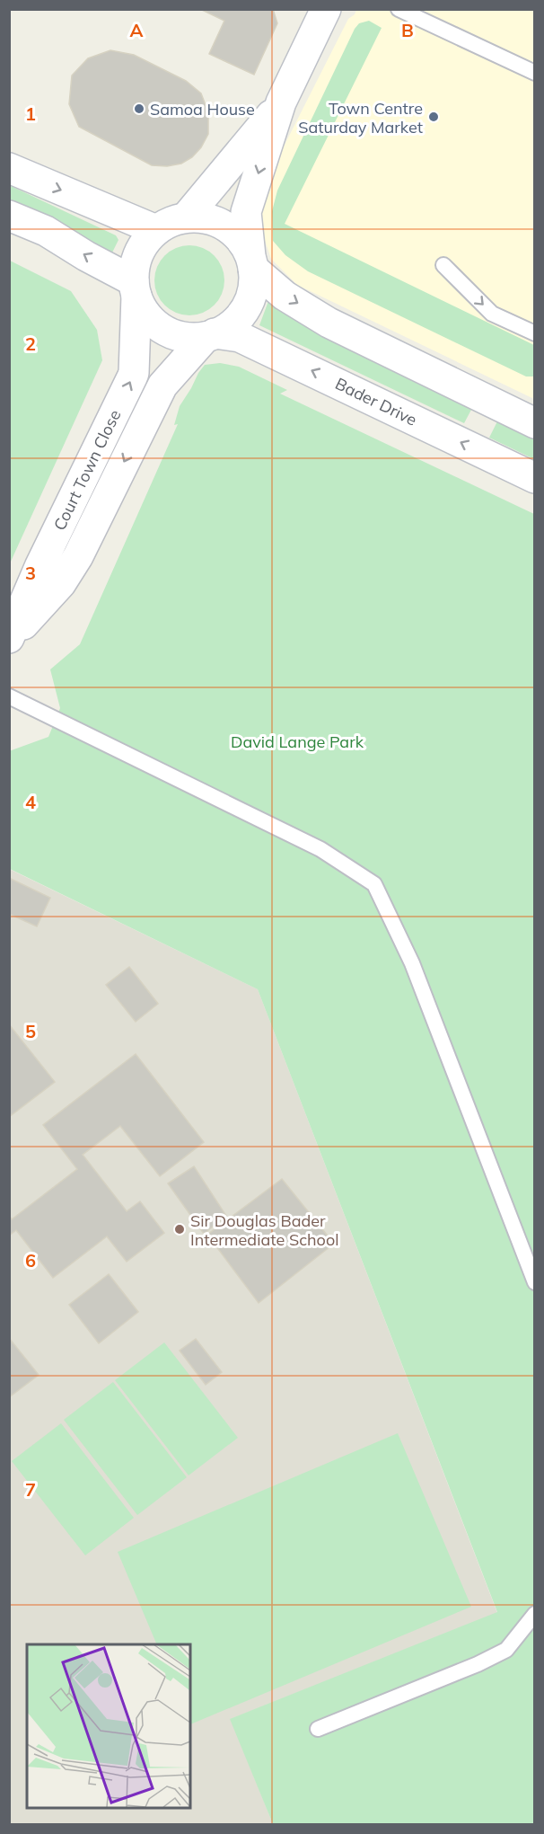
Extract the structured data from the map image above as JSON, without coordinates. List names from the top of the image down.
{
  "streets": {
    "main road": ["Bader Drive", "Court Town Close"]
  },
  "crossings": [
    ["Bader Drive", "Court Town Close"]
  ],
  "parks": ["David Lange Park"],
  "places": ["Samoa House", "Town Centre Saturday Market", "Sir Douglas Bader Intermediate School"],
  "grid": {
    "columns": ["A", "B"],
    "rows": [
      "1",
      "2",
      "3",
      "4",
      "5",
      "6",
      "7"
    ]
  }
}
